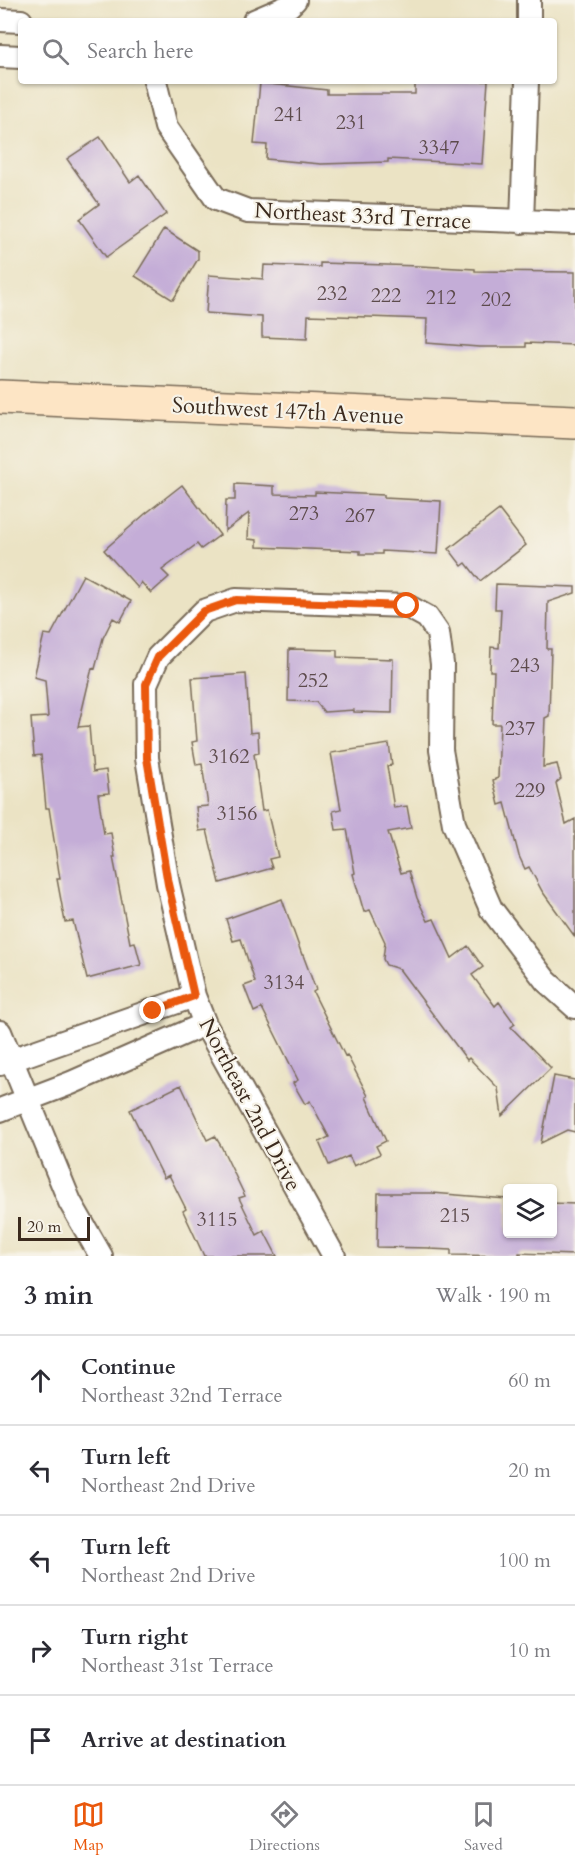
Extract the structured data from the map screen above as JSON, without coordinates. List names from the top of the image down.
{
  "streets": {
    "street": ["Northeast 33rd Terrace", "Southwest 147th Avenue", "Northeast 2nd Drive"]
  },
  "house_numbers": [
    "241",
    "231",
    "3347",
    "232",
    "222",
    "212",
    "202",
    "273",
    "267",
    "243",
    "252",
    "237",
    "3162",
    "229",
    "3156",
    "3134",
    "215",
    "3115"
  ],
  "scale_bar": "20 m",
  "page": {
    "search": "Search here",
    "scale": "20 m",
    "heading": ["3 min", "Walk · 190 m"],
    "list": [
      ["Continue", "Northeast 32nd Terrace", "60 m"],
      ["Turn left", "Northeast 2nd Drive", "20 m"],
      ["Turn left", "Northeast 2nd Drive", "100 m"],
      ["Turn right", "Northeast 31st Terrace", "10 m"],
      "Arrive at destination"
    ],
    "nav": ["Map", "Directions", "Saved"]
  }
}
